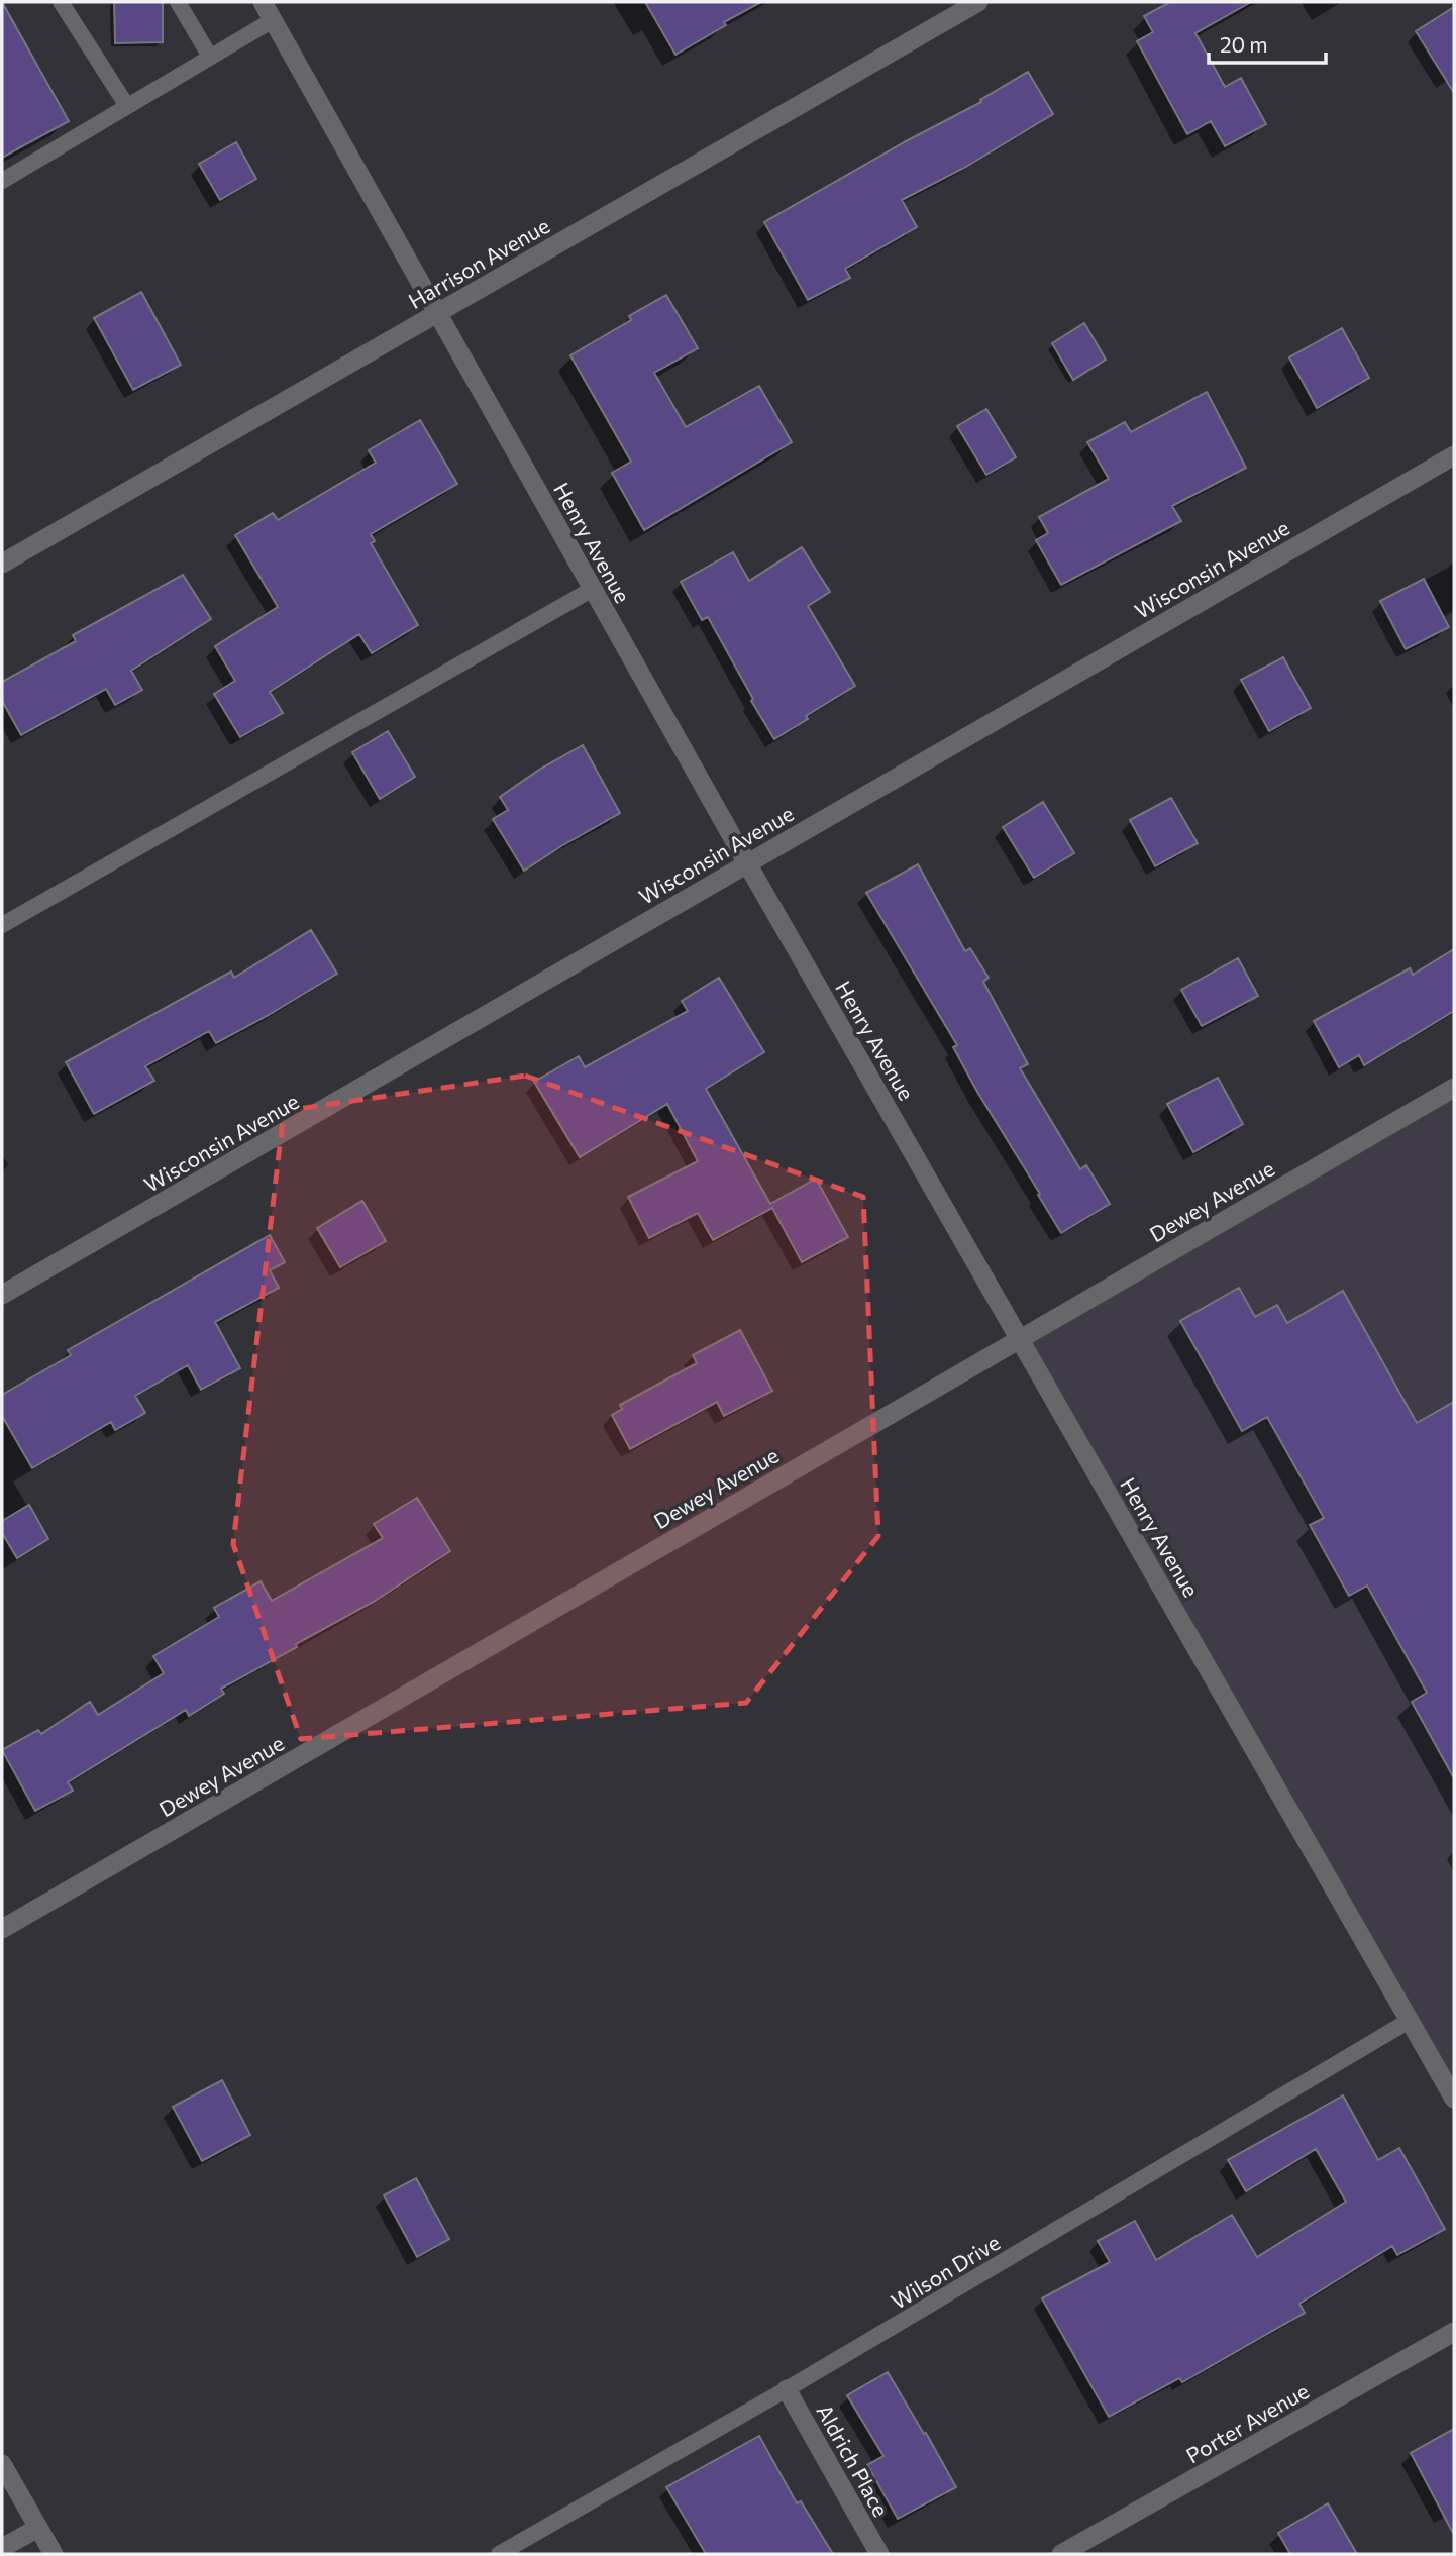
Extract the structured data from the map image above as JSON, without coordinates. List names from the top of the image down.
{
  "streets": {
    "street": [
      "Harrison Avenue",
      "Henry Avenue",
      "Wisconsin Avenue",
      "Dewey Avenue",
      "Porter Avenue",
      "Aldrich Place"
    ],
    "lane": ["Wilson Drive"]
  },
  "crossings": [
    ["Harrison Avenue", "Henry Avenue"],
    ["Henry Avenue", "Wisconsin Avenue"],
    ["Henry Avenue", "Dewey Avenue"],
    ["Henry Avenue", "Wilson Drive"],
    ["Wilson Drive", "Aldrich Place"]
  ],
  "scale_bar": "20 m"
}
